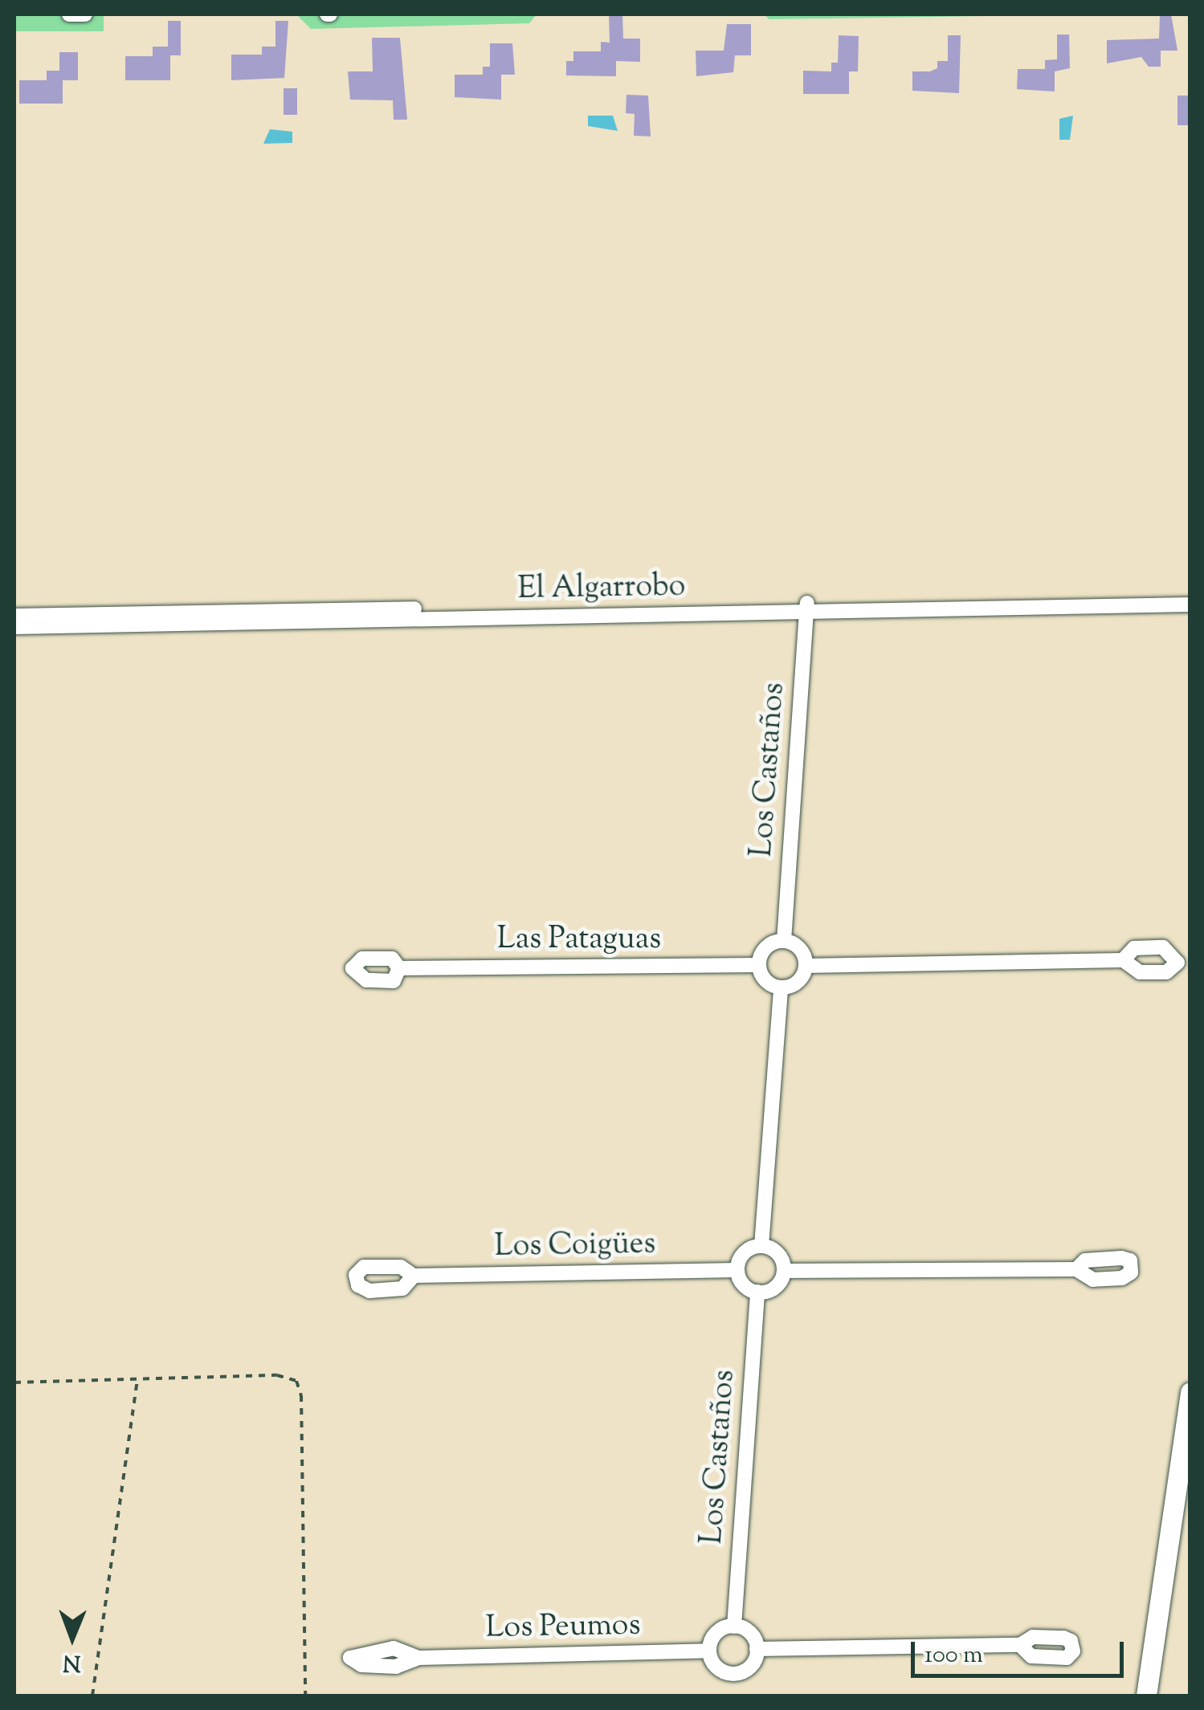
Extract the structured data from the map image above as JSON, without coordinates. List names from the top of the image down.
{
  "streets": {
    "street": [
      "El Algarrobo",
      "Los Castaños",
      "Las Pataguas",
      "Los Coigües",
      "Los Peumos"
    ]
  },
  "crossings": [
    ["El Algarrobo", "Los Castaños"],
    ["Los Castaños", "Las Pataguas"],
    ["Los Castaños", "Los Coigües"],
    ["Los Castaños", "Los Peumos"]
  ],
  "scale_bar": "100 m",
  "north": "bottom"
}
